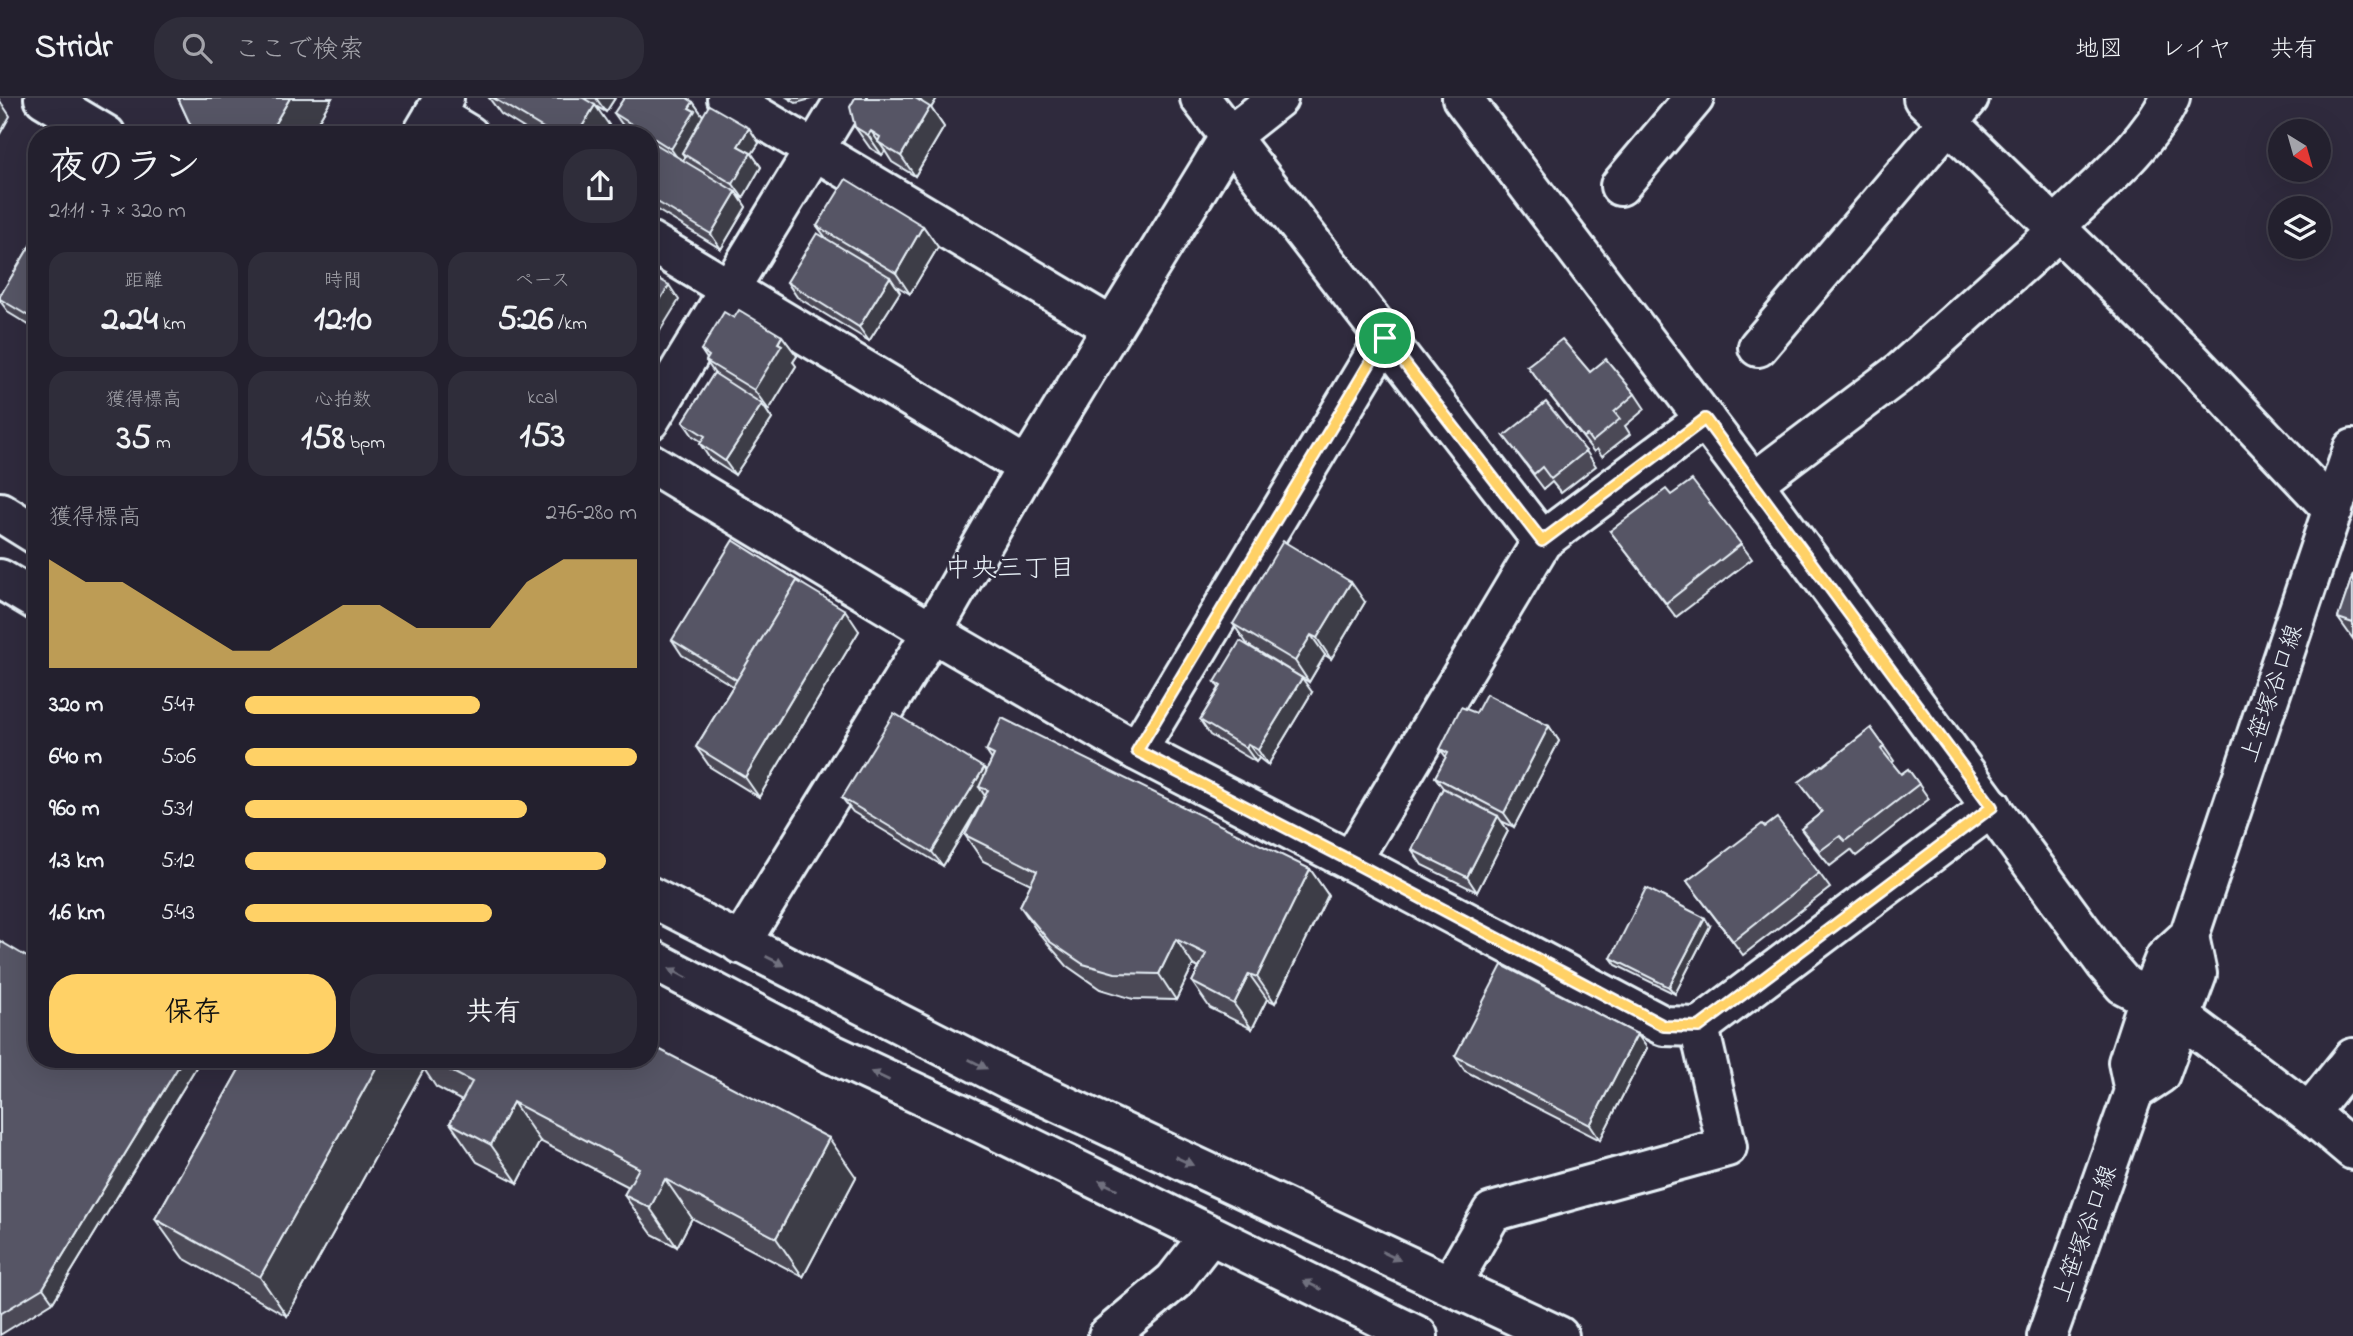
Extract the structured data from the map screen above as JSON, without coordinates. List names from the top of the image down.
{
  "streets": {
    "street": ["上笹塚谷口線"]
  },
  "districts": ["中央三丁目"],
  "north": "bottom right",
  "page": {
    "header": "Stridr",
    "search": "ここで検索",
    "nav": ["地図", "レイヤ", "共有"],
    "heading": ["夜のラン", "21:11 · 7 × 320 m"],
    "stats": [
      ["距離", "2.24 km"],
      ["時間", "12:10"],
      ["ペース", "5:26 /km"],
      ["獲得標高", "35 m"],
      ["心拍数", "158 bpm"],
      ["kcal", "153"]
    ],
    "chart": ["獲得標高", "276–280 m"],
    "list": [
      {
        "name": "320 m",
        "note": "5:47"
      },
      {
        "name": "640 m",
        "note": "5:06"
      },
      {
        "name": "960 m",
        "note": "5:31"
      },
      {
        "name": "1.3 km",
        "note": "5:12"
      },
      {
        "name": "1.6 km",
        "note": "5:43"
      }
    ],
    "buttons": ["保存", "共有"]
  }
}
